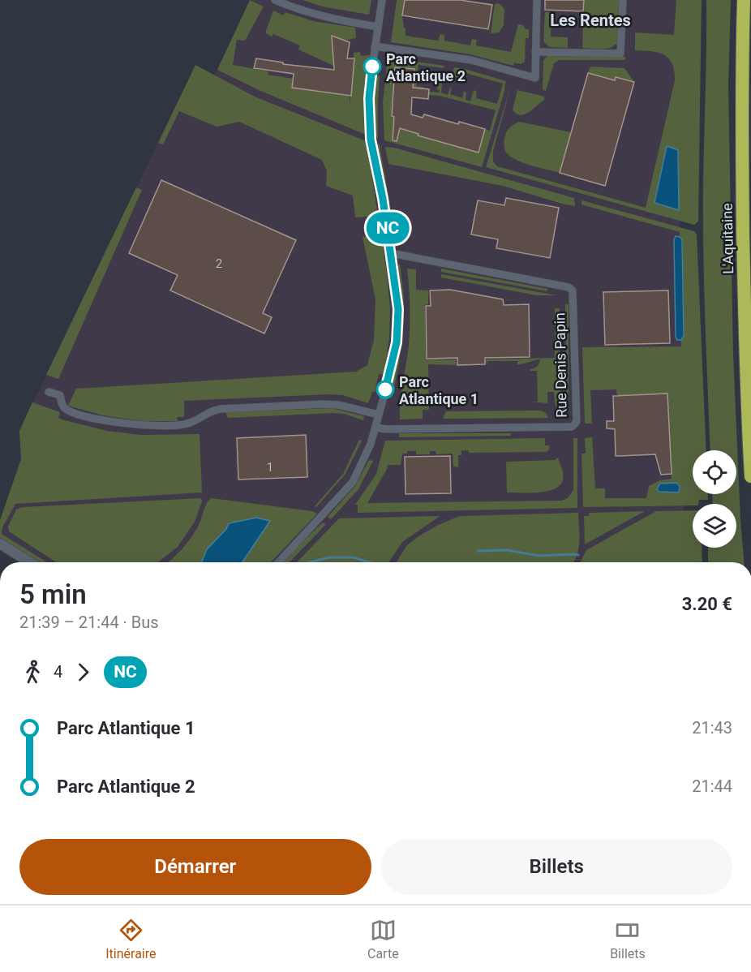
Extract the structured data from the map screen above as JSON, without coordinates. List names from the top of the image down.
{
  "streets": {
    "highway": ["L'Aquitaine"],
    "street": ["Rue Denis Papin"]
  },
  "districts": ["Les Rentes"],
  "places": ["Parc Atlantique 2", "Parc Atlantique 1"],
  "lines": ["bus line NC"],
  "house_numbers": ["2", "1"],
  "page": {
    "on_map": "NC",
    "heading": ["5 min", "21:39 – 21:44 · Bus", "3.20 €"],
    "legs": ["4", "NC"],
    "list": [
      {
        "name": "Parc Atlantique 1",
        "value": "21:43"
      },
      {
        "name": "Parc Atlantique 2",
        "value": "21:44"
      }
    ],
    "buttons": ["Démarrer", "Billets"],
    "tabs": ["Itinéraire", "Carte", "Billets"]
  }
}
